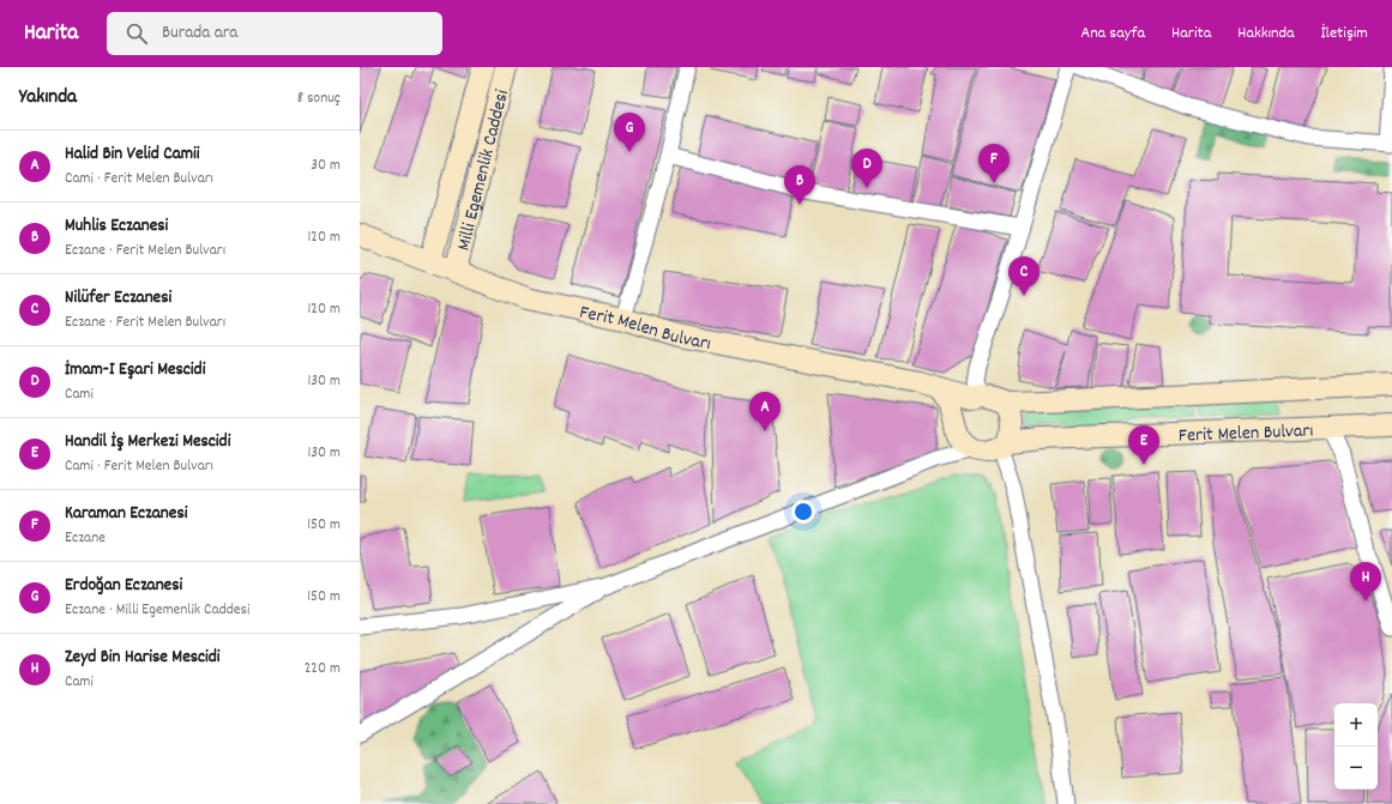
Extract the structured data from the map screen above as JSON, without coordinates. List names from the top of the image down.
{
  "streets": {
    "main road": ["Milli Egemenlik Caddesi", "Ferit Melen Bulvarı"]
  },
  "crossings": [
    ["Milli Egemenlik Caddesi", "Ferit Melen Bulvarı"]
  ],
  "page": {
    "header": "Harita",
    "search": "Burada ara",
    "nav": [
      "Ana sayfa",
      "Harita",
      "Hakkında",
      "İletişim"
    ],
    "heading": ["Yakında", "8 sonuç"],
    "pins": [
      "G",
      "F",
      "D",
      "B",
      "C",
      "A",
      "E",
      "H"
    ],
    "list": [
      {
        "mark": "A",
        "name": "Halid Bin Velid Camii",
        "note": "Cami · Ferit Melen Bulvarı",
        "value": "30 m"
      },
      {
        "mark": "B",
        "name": "Muhlis Eczanesi",
        "note": "Eczane · Ferit Melen Bulvarı",
        "value": "120 m"
      },
      {
        "mark": "C",
        "name": "Nilüfer Eczanesi",
        "note": "Eczane · Ferit Melen Bulvarı",
        "value": "120 m"
      },
      {
        "mark": "D",
        "name": "İmam-I Eşari Mescidi",
        "note": "Cami",
        "value": "130 m"
      },
      {
        "mark": "E",
        "name": "Handil İş Merkezi Mescidi",
        "note": "Cami · Ferit Melen Bulvarı",
        "value": "130 m"
      },
      {
        "mark": "F",
        "name": "Karaman Eczanesi",
        "note": "Eczane",
        "value": "150 m"
      },
      {
        "mark": "G",
        "name": "Erdoğan Eczanesi",
        "note": "Eczane · Milli Egemenlik Caddesi",
        "value": "150 m"
      },
      {
        "mark": "H",
        "name": "Zeyd Bin Harise Mescidi",
        "note": "Cami",
        "value": "220 m"
      }
    ],
    "map_buttons": ["+", "−"]
  }
}
